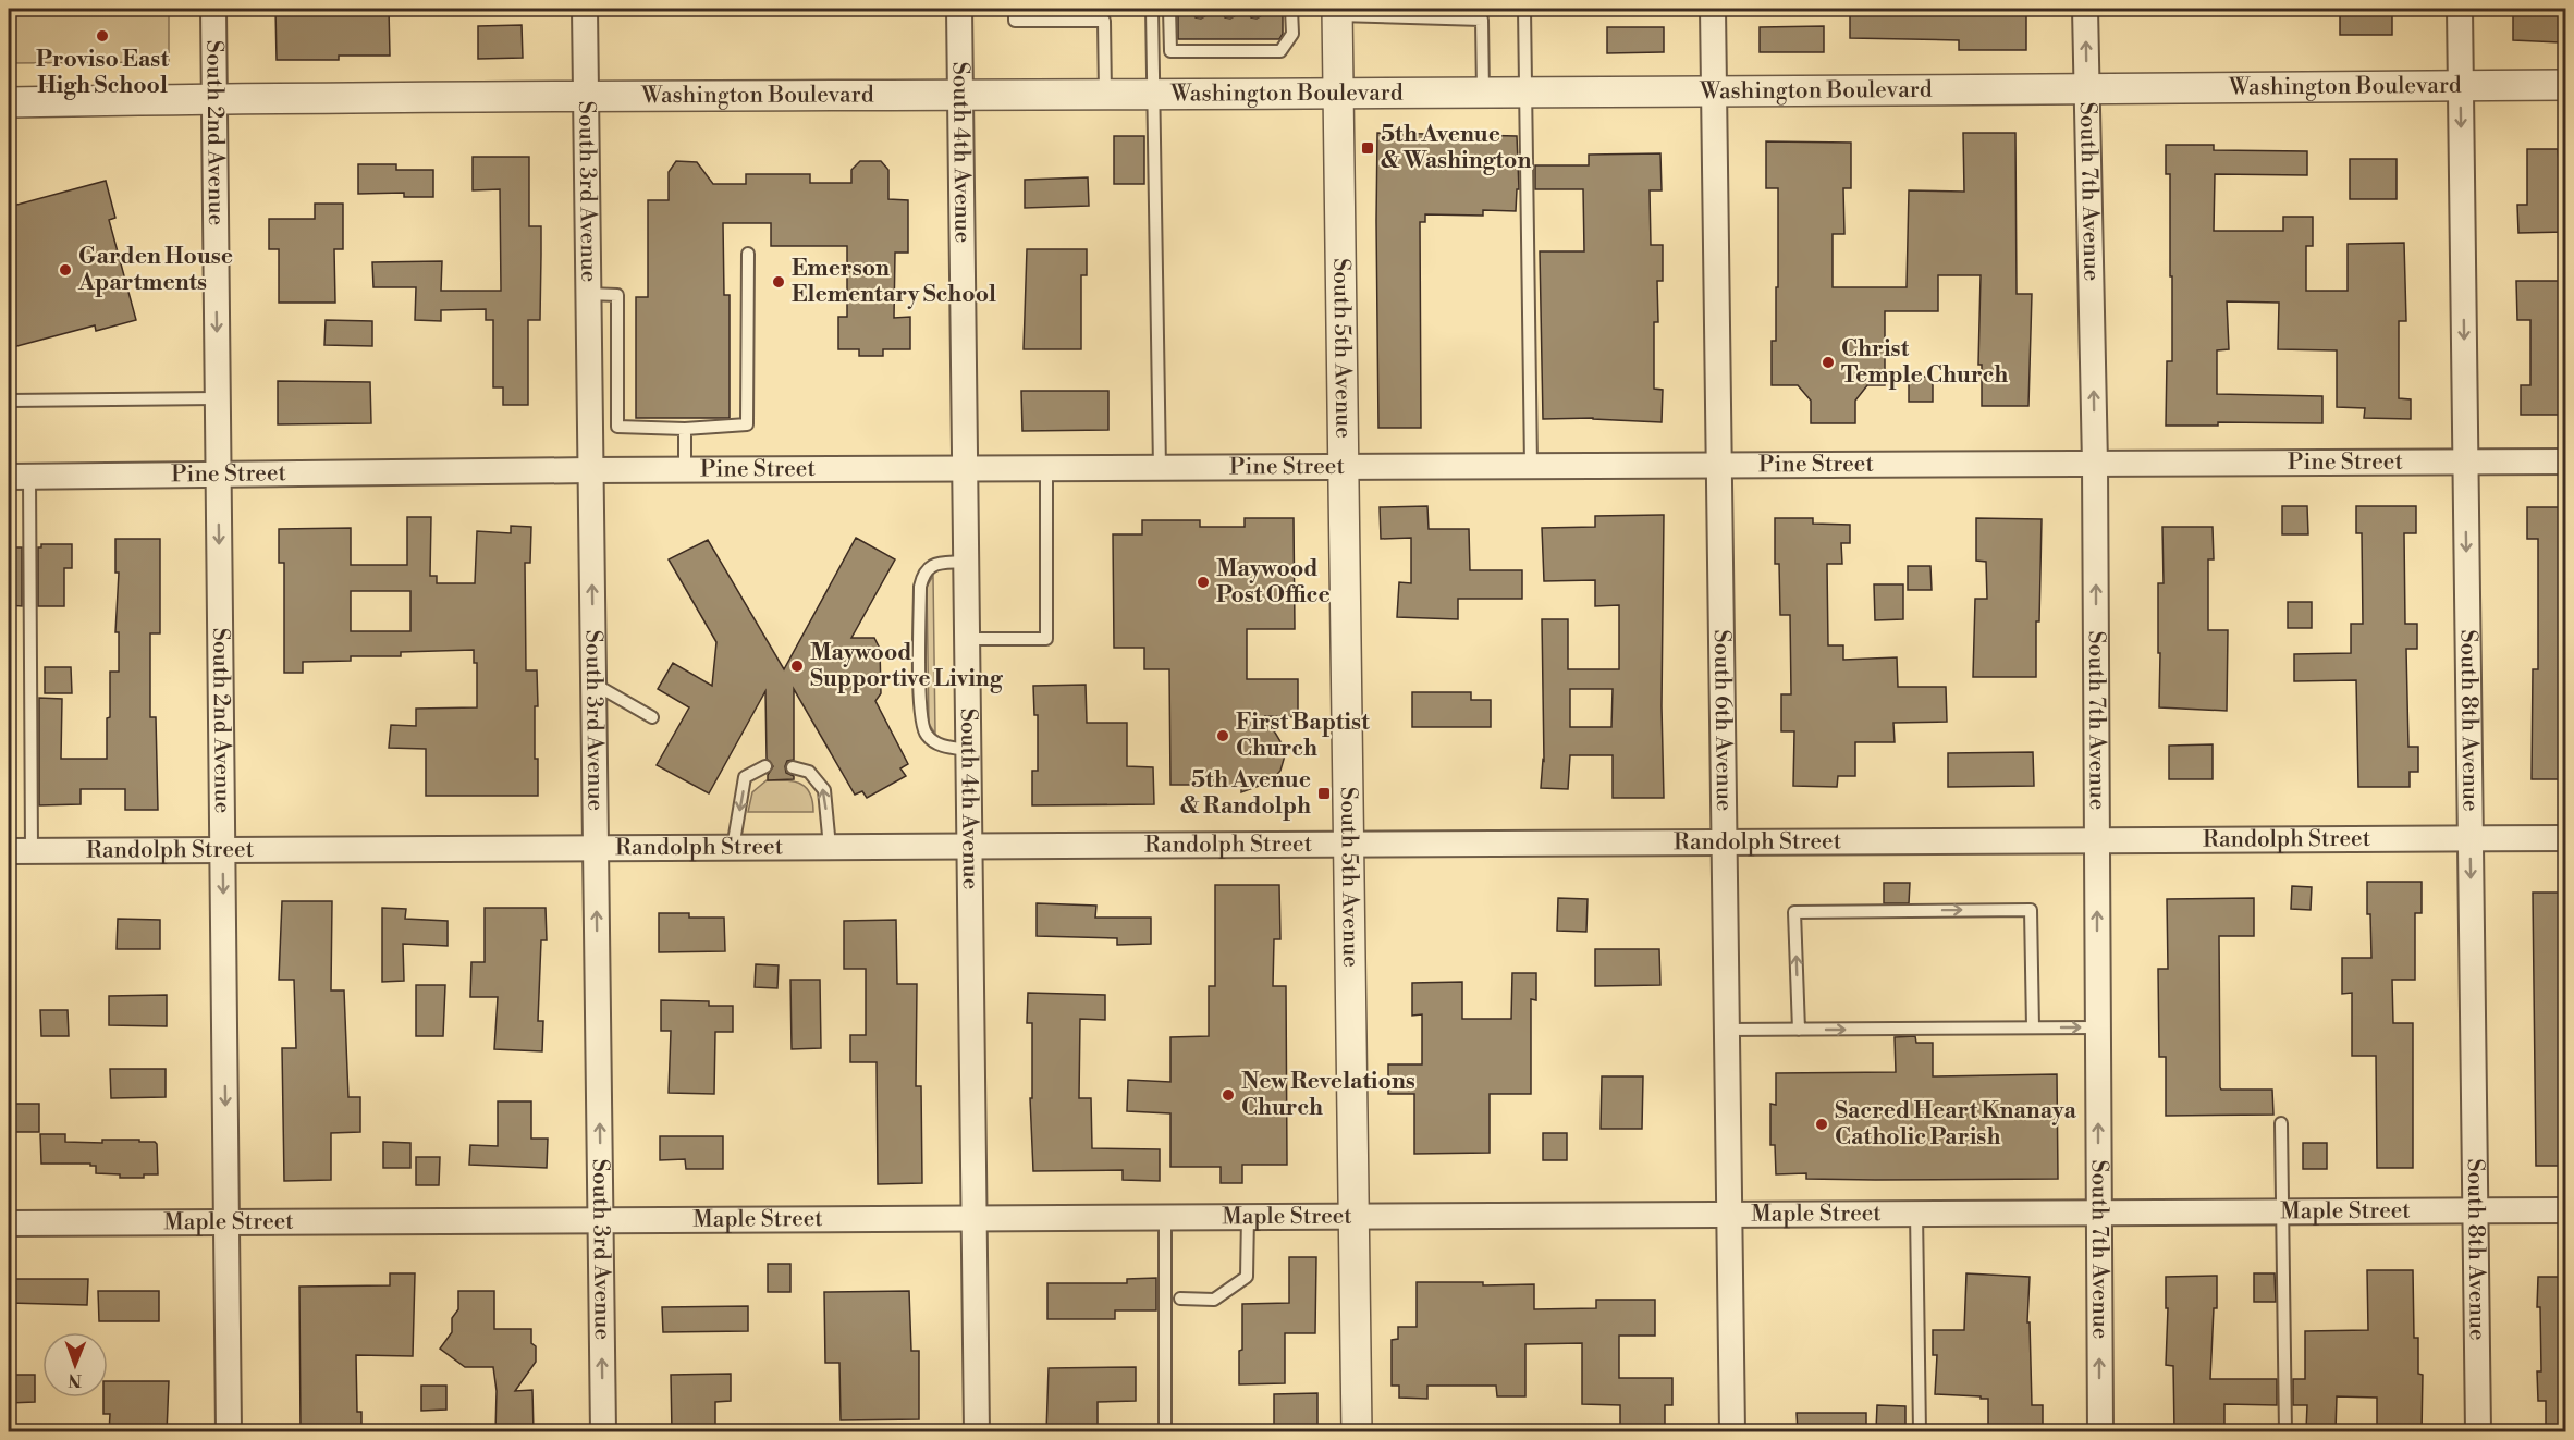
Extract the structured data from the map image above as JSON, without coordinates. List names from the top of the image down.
{
  "streets": {
    "street": [
      "Washington Boulevard",
      "South 2nd Avenue",
      "South 4th Avenue",
      "South 3rd Avenue",
      "South 7th Avenue",
      "South 5th Avenue",
      "Pine Street",
      "South 6th Avenue",
      "South 8th Avenue",
      "Randolph Street",
      "Maple Street"
    ]
  },
  "crossings": [
    ["Washington Boulevard", "South 2nd Avenue"],
    ["Washington Boulevard", "South 4th Avenue"],
    ["Washington Boulevard", "South 3rd Avenue"],
    ["Washington Boulevard", "South 7th Avenue"],
    ["Washington Boulevard", "South 5th Avenue"],
    ["Washington Boulevard", "South 6th Avenue"],
    ["Washington Boulevard", "South 8th Avenue"],
    ["South 2nd Avenue", "Pine Street"],
    ["South 2nd Avenue", "Randolph Street"],
    ["South 2nd Avenue", "Maple Street"],
    ["South 4th Avenue", "Pine Street"],
    ["South 4th Avenue", "Randolph Street"],
    ["South 4th Avenue", "Maple Street"],
    ["South 3rd Avenue", "Pine Street"],
    ["South 3rd Avenue", "Randolph Street"],
    ["South 3rd Avenue", "Maple Street"],
    ["South 7th Avenue", "Pine Street"],
    ["South 7th Avenue", "Randolph Street"],
    ["South 7th Avenue", "Maple Street"],
    ["South 5th Avenue", "Pine Street"],
    ["South 5th Avenue", "Randolph Street"],
    ["South 5th Avenue", "Maple Street"],
    ["Pine Street", "South 6th Avenue"],
    ["Pine Street", "South 8th Avenue"],
    ["South 6th Avenue", "Randolph Street"],
    ["South 6th Avenue", "Maple Street"],
    ["South 8th Avenue", "Randolph Street"],
    ["South 8th Avenue", "Maple Street"]
  ],
  "one_way": [
    "South 2nd Avenue",
    "South 3rd Avenue",
    "South 7th Avenue",
    "South 8th Avenue"
  ],
  "places": {
    "other": [
      "Proviso East High School",
      "Garden House Apartments",
      "Emerson Elementary School",
      "Christ Temple Church",
      "Maywood Post Office",
      "Maywood Supportive Living",
      "First Baptist Church",
      "New Revelations Church",
      "Sacred Heart Knanaya Catholic Parish"
    ],
    "transit": ["5th Avenue & Washington", "5th Avenue & Randolph"]
  },
  "north": "bottom"
}
